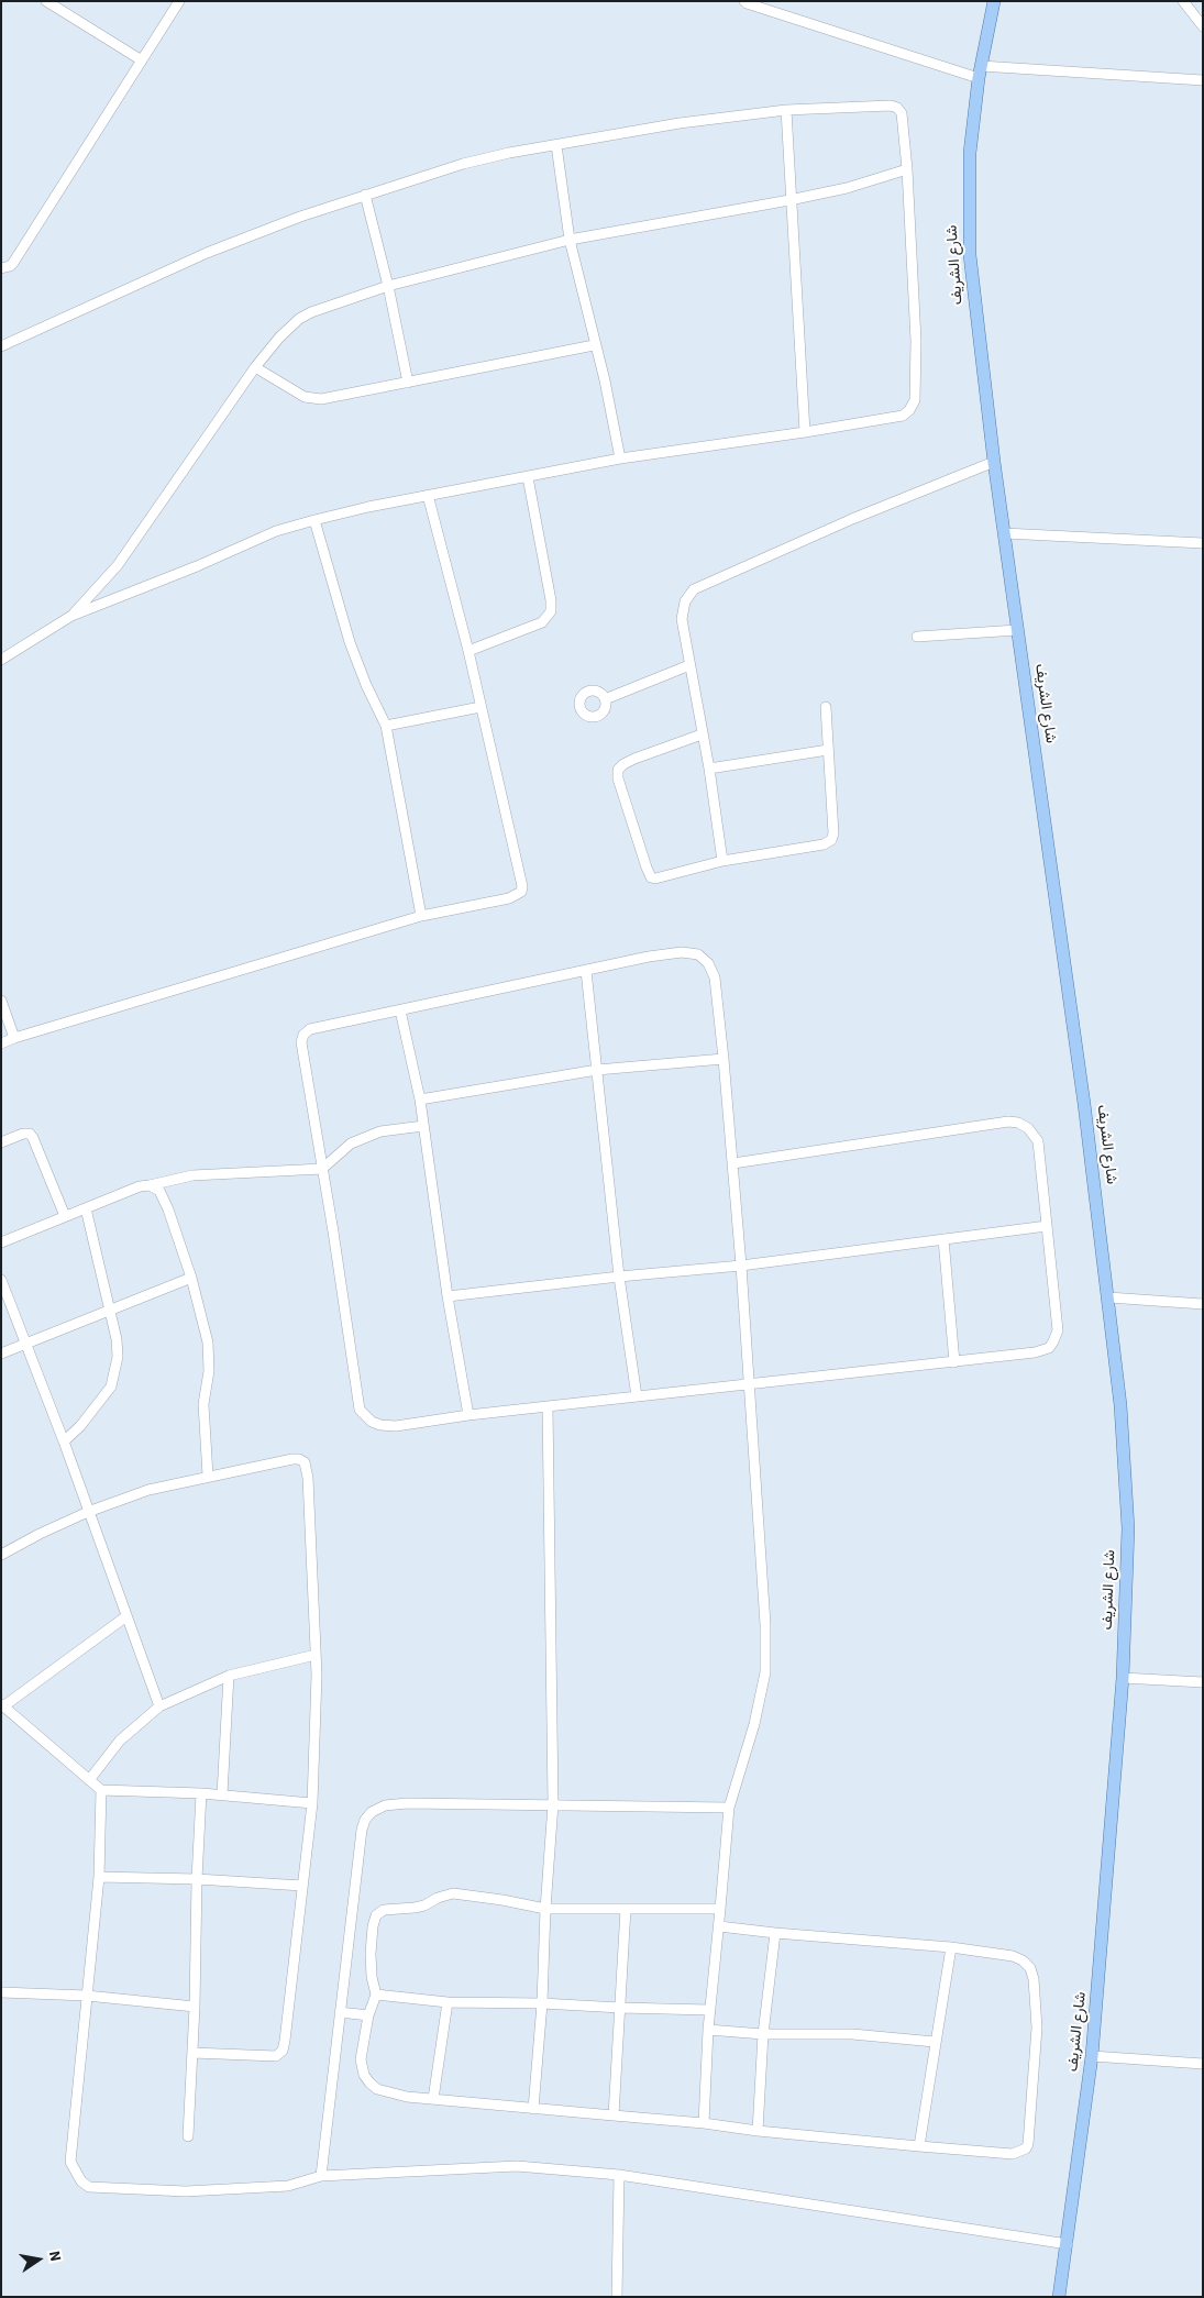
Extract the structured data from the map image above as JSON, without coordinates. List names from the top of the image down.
{
  "streets": {
    "main road": ["شارع الشريف"]
  },
  "north": "right"
}
